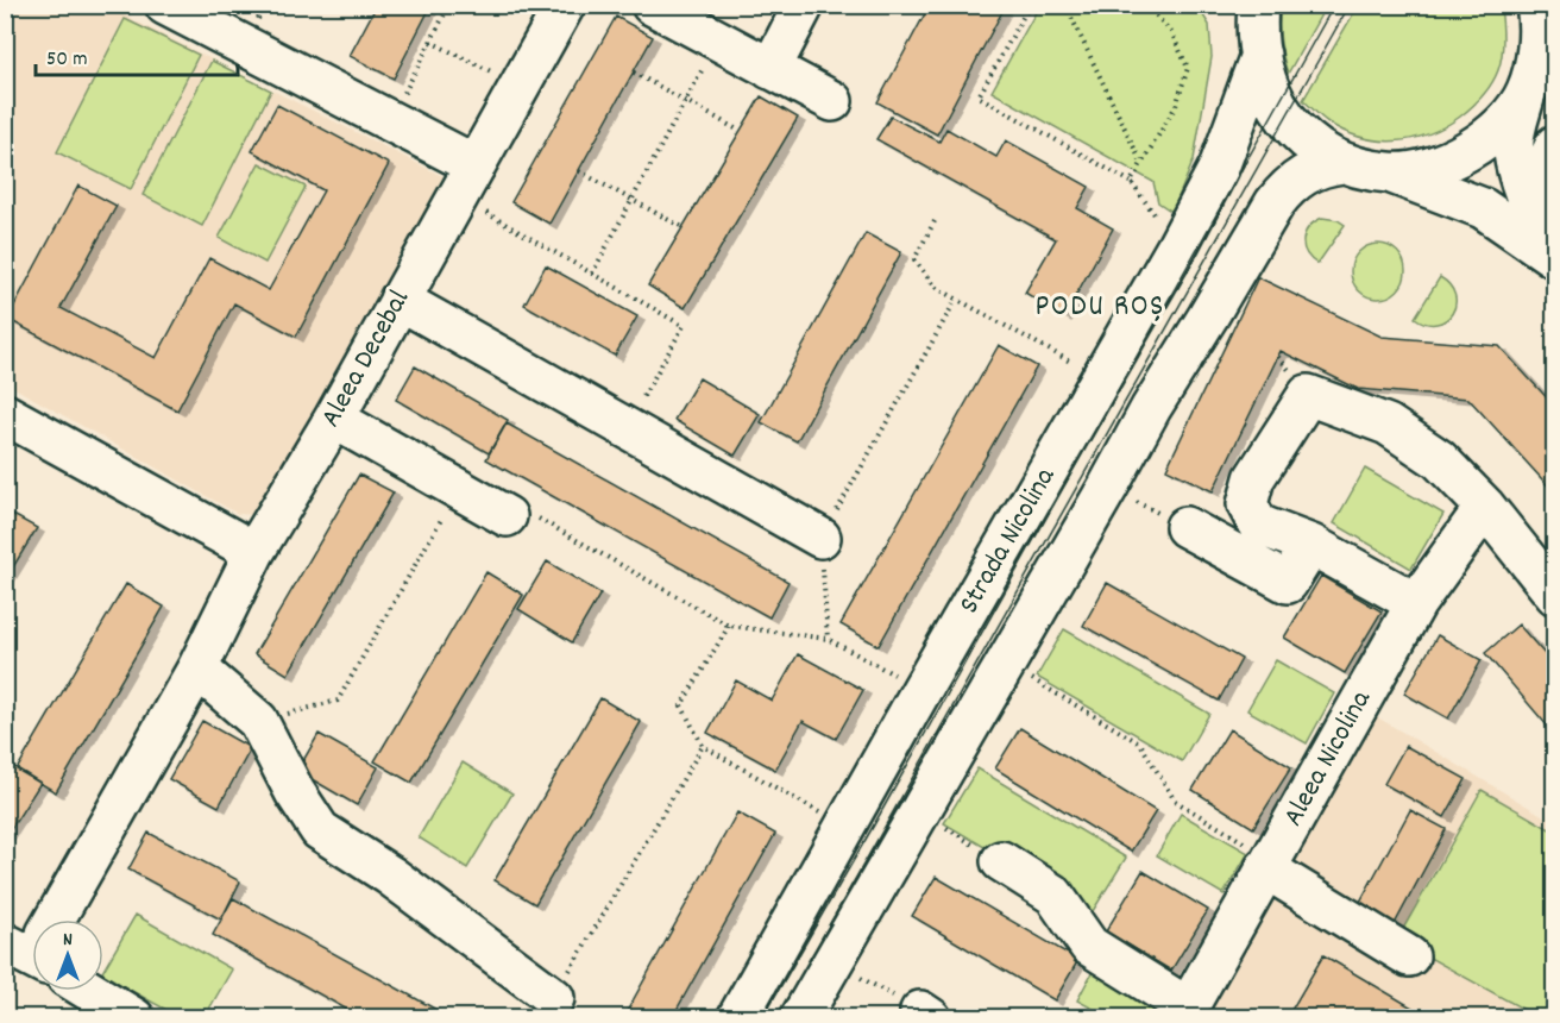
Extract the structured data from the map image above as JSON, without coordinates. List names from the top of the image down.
{
  "streets": {
    "street": ["Aleea Decebal", "Strada Nicolina", "Aleea Nicolina"]
  },
  "districts": ["PODU ROȘ"],
  "scale_bar": "50 m",
  "north": "top"
}
